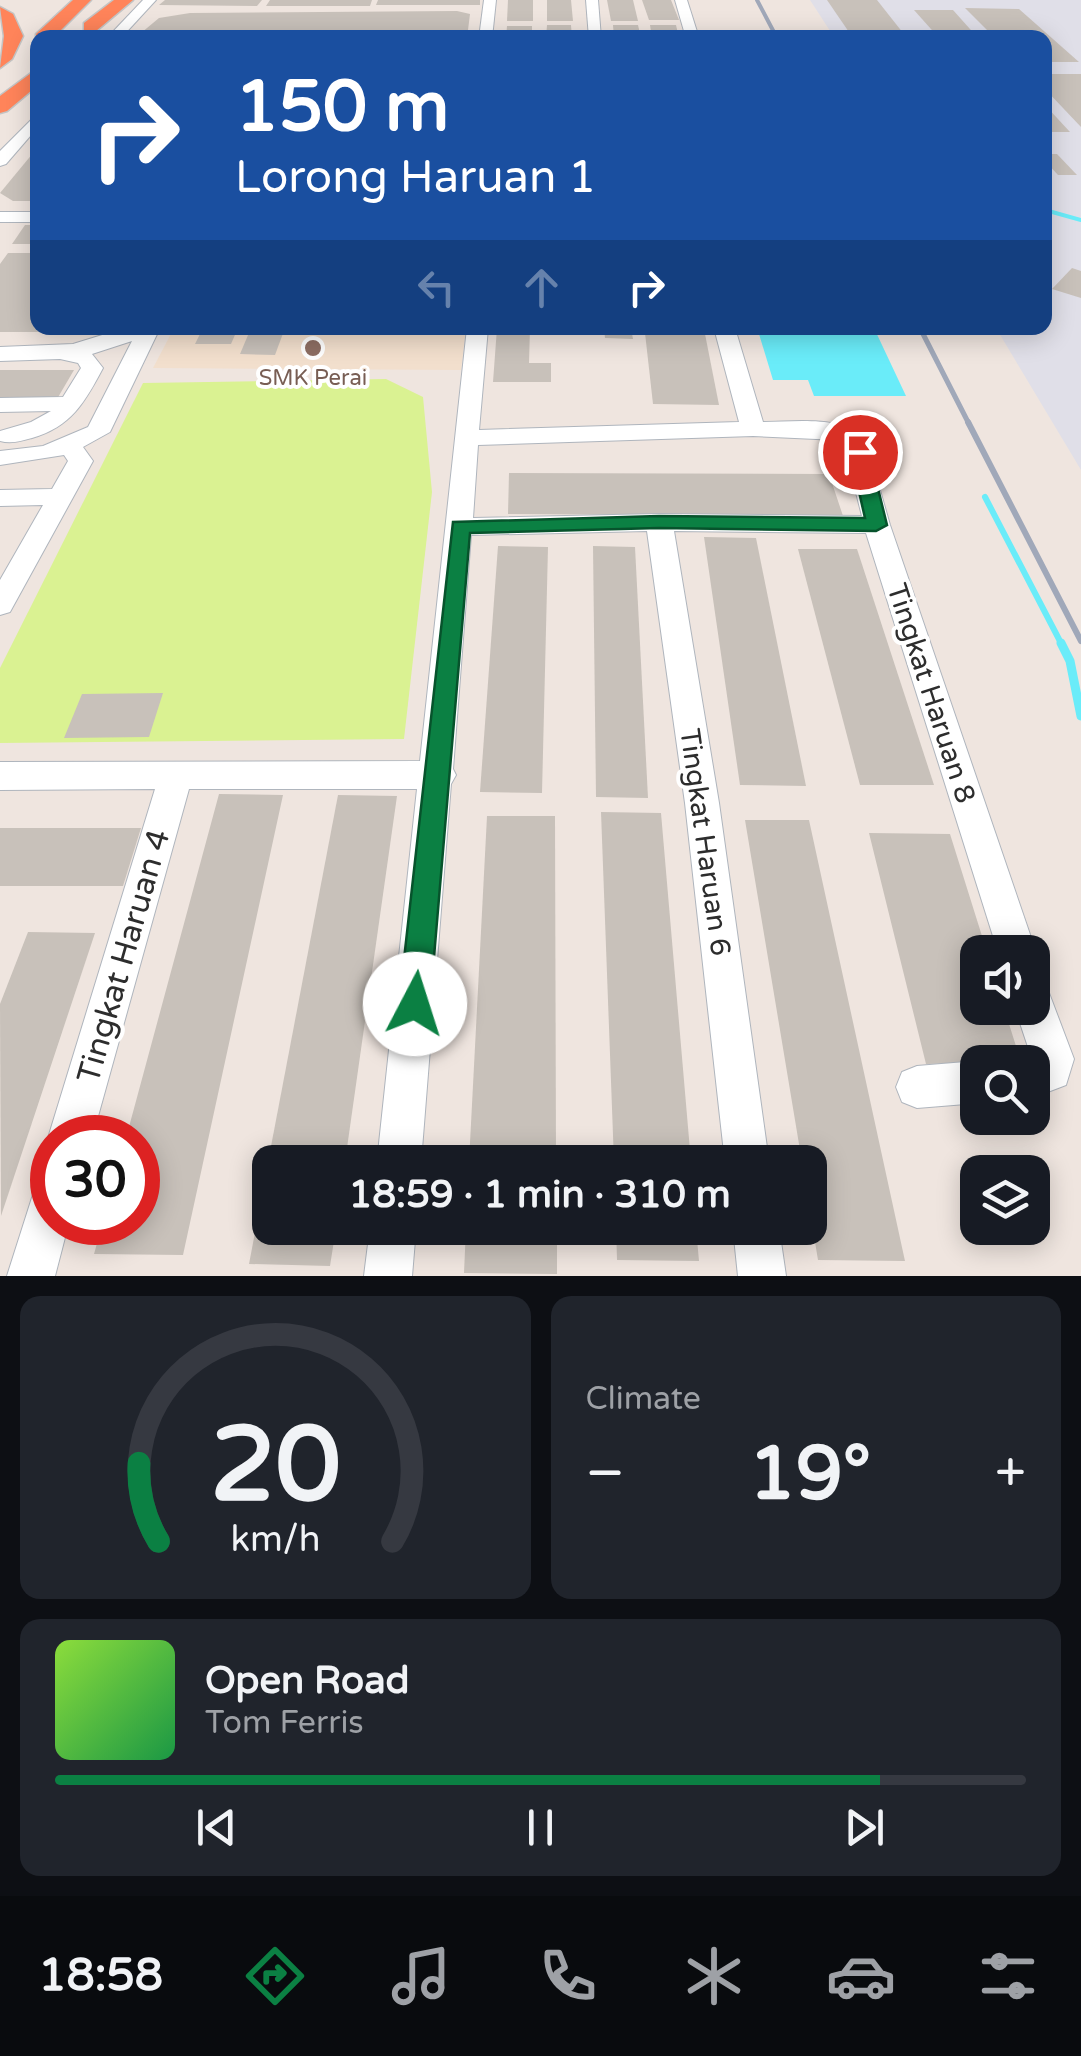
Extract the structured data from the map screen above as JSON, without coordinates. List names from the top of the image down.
{
  "streets": {
    "street": ["Tingkat Haruan 8", "Tingkat Haruan 6", "Tingkat Haruan 4"]
  },
  "places": ["SMK Perai"],
  "page": {
    "turn": ["150 m", "Lorong Haruan 1"],
    "limit": "30",
    "trip": "18:59 · 1 min · 310 m",
    "tile": "Climate",
    "heat": ["−", "19°", "+"],
    "song": ["Open Road", "Tom Ferris"],
    "tabs": "18:58",
    "gauge": ["20", "km/h"]
  }
}
